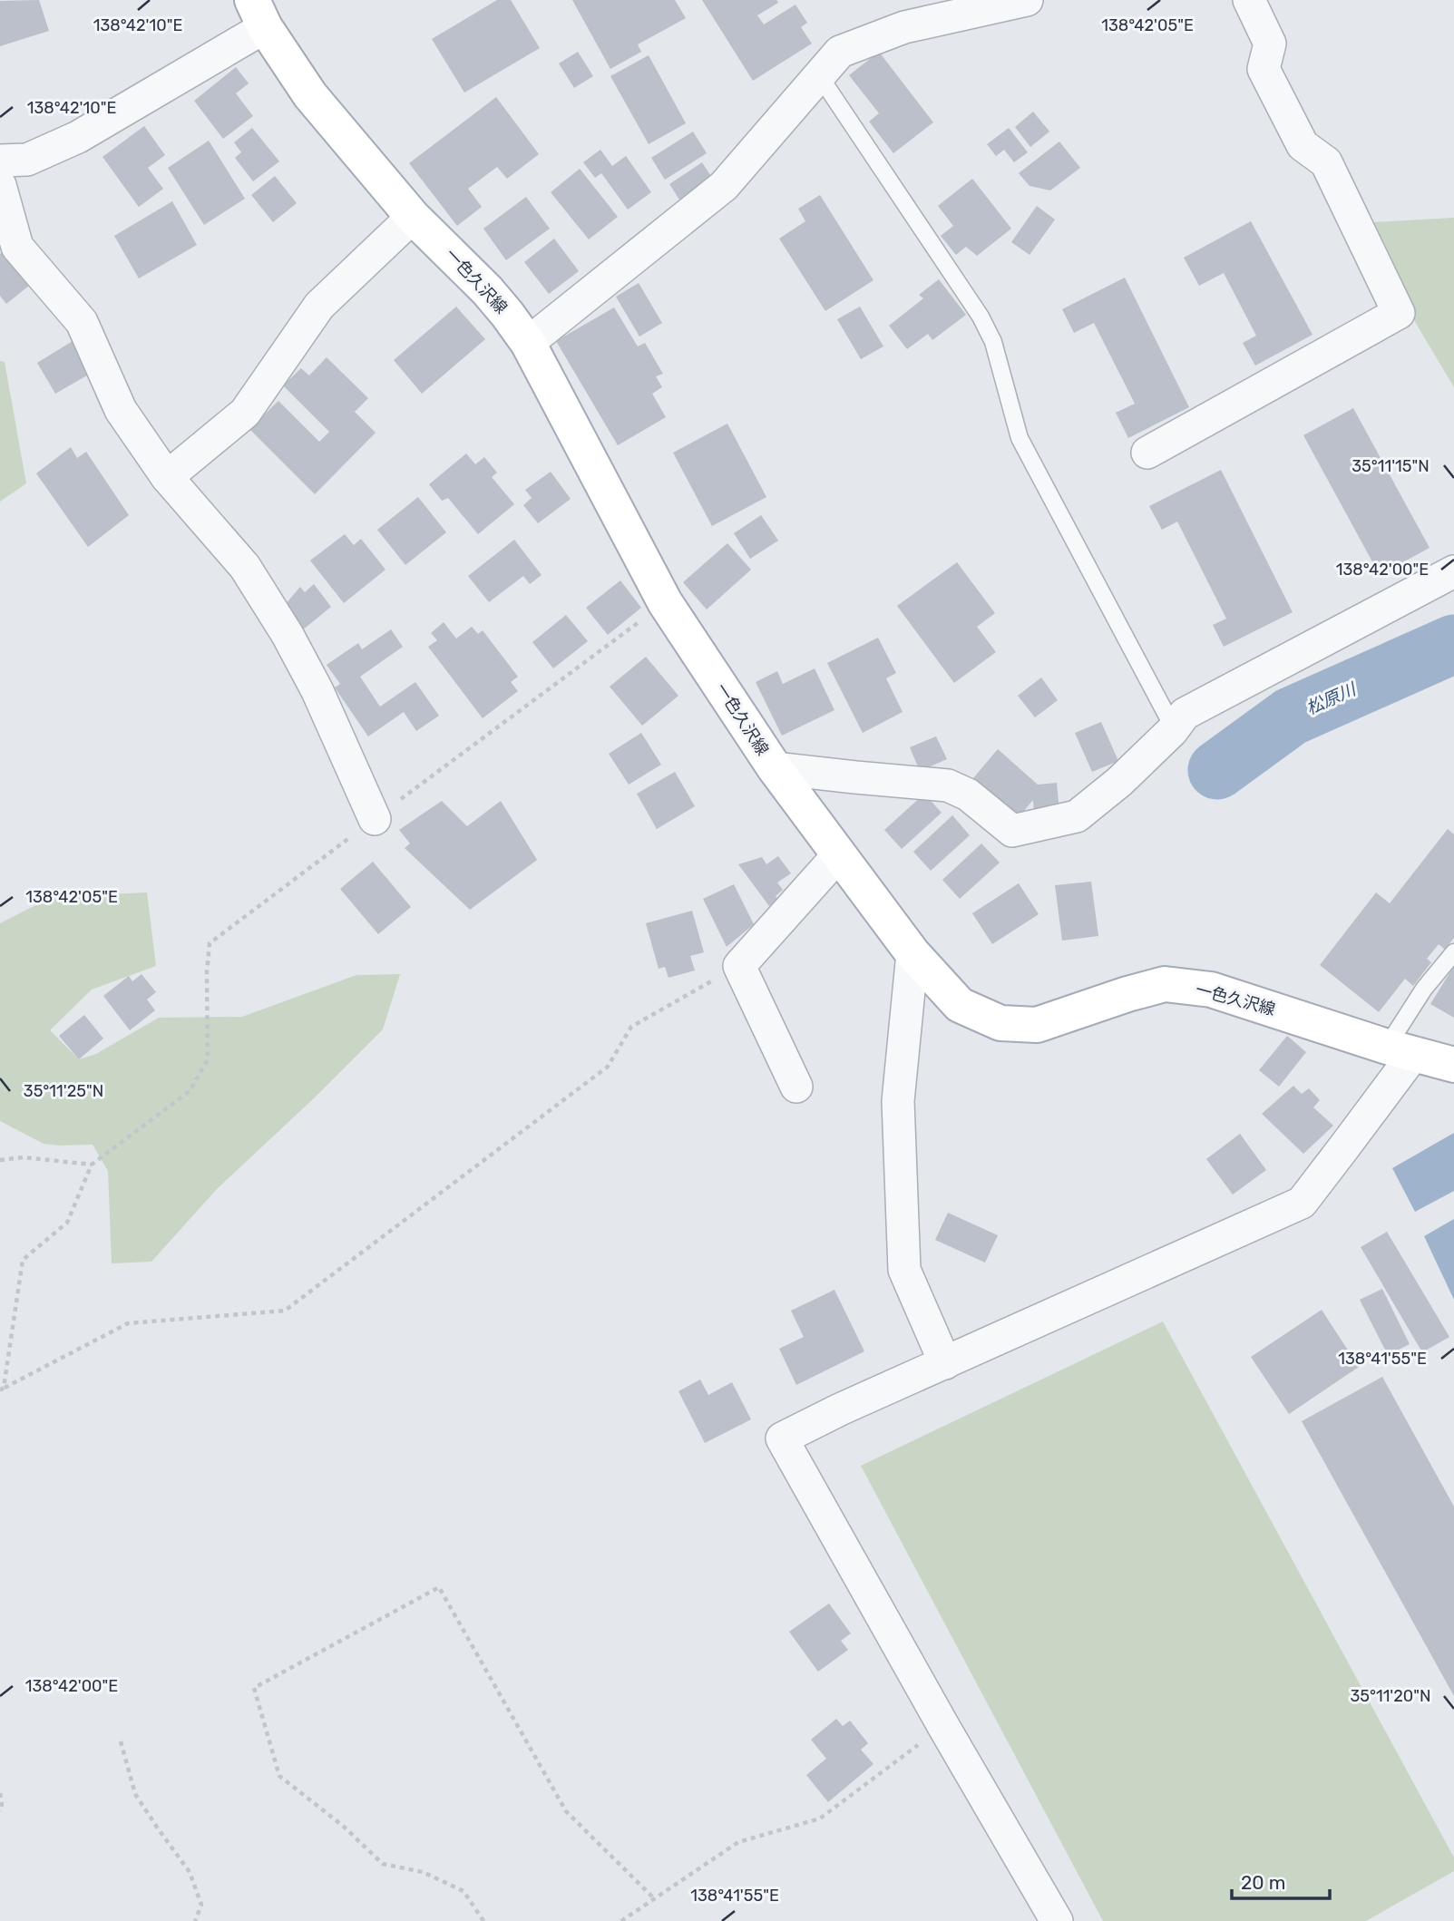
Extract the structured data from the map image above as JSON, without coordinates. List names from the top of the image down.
{
  "streets": {
    "main road": ["一色久沢線"]
  },
  "water": ["松原川"],
  "scale_bar": "20 m",
  "coordinates": [
    "138°42'10\"E",
    "138°42'05\"E",
    "35°11'15\"N",
    "138°42'00\"E",
    "35°11'25\"N",
    "138°41'55\"E",
    "35°11'20\"N"
  ]
}
